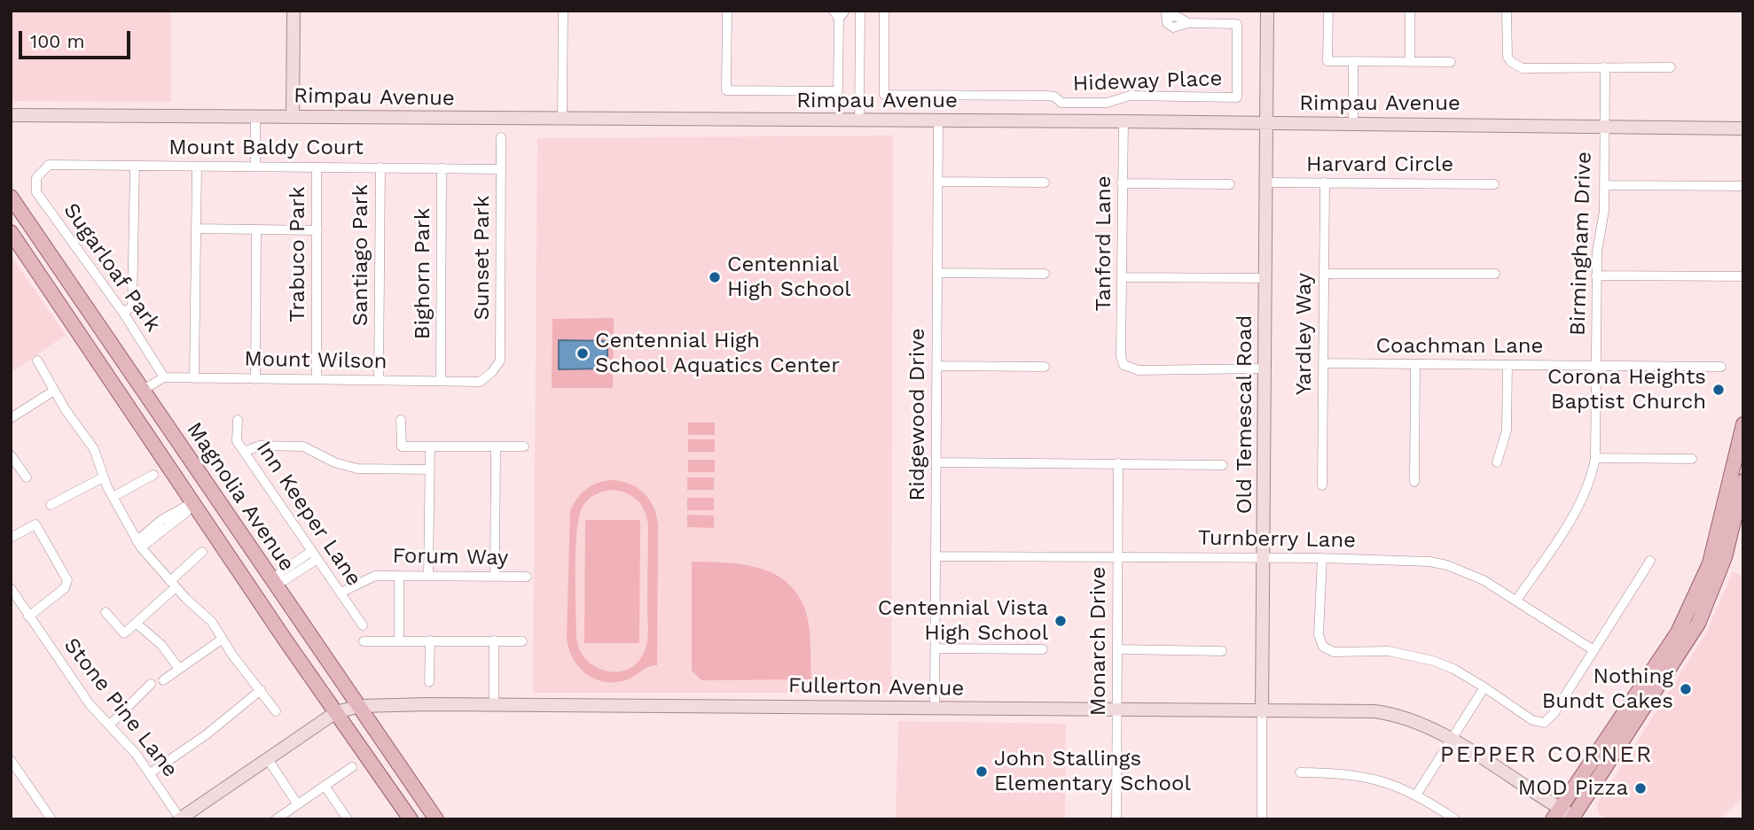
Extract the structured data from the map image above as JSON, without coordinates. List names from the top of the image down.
{
  "streets": {
    "main road": [
      "Rimpau Avenue",
      "Old Temescal Road",
      "Magnolia Avenue",
      "Fullerton Avenue"
    ],
    "street": [
      "Hideway Place",
      "Mount Baldy Court",
      "Harvard Circle",
      "Tanford Lane",
      "Birmingham Drive",
      "Trabuco Park",
      "Santiago Park",
      "Sunset Park",
      "Sugarloaf Park",
      "Bighorn Park",
      "Yardley Way",
      "Coachman Lane",
      "Mount Wilson",
      "Ridgewood Drive",
      "Inn Keeper Lane",
      "Turnberry Lane",
      "Forum Way",
      "Monarch Drive",
      "Stone Pine Lane"
    ]
  },
  "crossings": [
    ["Rimpau Avenue", "Tanford Lane"],
    ["Rimpau Avenue", "Birmingham Drive"],
    ["Rimpau Avenue", "Ridgewood Drive"],
    ["Rimpau Avenue", "Old Temescal Road"],
    ["Mount Baldy Court", "Trabuco Park"],
    ["Mount Baldy Court", "Santiago Park"],
    ["Mount Baldy Court", "Sunset Park"],
    ["Mount Baldy Court", "Sugarloaf Park"],
    ["Mount Baldy Court", "Bighorn Park"],
    ["Harvard Circle", "Yardley Way"],
    ["Harvard Circle", "Old Temescal Road"],
    ["Tanford Lane", "Old Temescal Road"],
    ["Birmingham Drive", "Coachman Lane"],
    ["Birmingham Drive", "Turnberry Lane"],
    ["Trabuco Park", "Mount Wilson"],
    ["Santiago Park", "Mount Wilson"],
    ["Sunset Park", "Mount Wilson"],
    ["Sugarloaf Park", "Mount Wilson"],
    ["Bighorn Park", "Mount Wilson"],
    ["Yardley Way", "Coachman Lane"],
    ["Ridgewood Drive", "Turnberry Lane"],
    ["Ridgewood Drive", "Fullerton Avenue"],
    ["Old Temescal Road", "Turnberry Lane"],
    ["Old Temescal Road", "Fullerton Avenue"],
    ["Magnolia Avenue", "Fullerton Avenue"],
    ["Inn Keeper Lane", "Forum Way"],
    ["Turnberry Lane", "Monarch Drive"],
    ["Monarch Drive", "Fullerton Avenue"],
    ["Fullerton Avenue", "Stone Pine Lane"]
  ],
  "districts": ["PEPPER CORNER"],
  "places": [
    "Centennial High School",
    "Centennial High School Aquatics Center",
    "Corona Heights Baptist Church",
    "Centennial Vista High School",
    "Nothing Bundt Cakes",
    "John Stallings Elementary School",
    "MOD Pizza"
  ],
  "scale_bar": "100 m"
}
